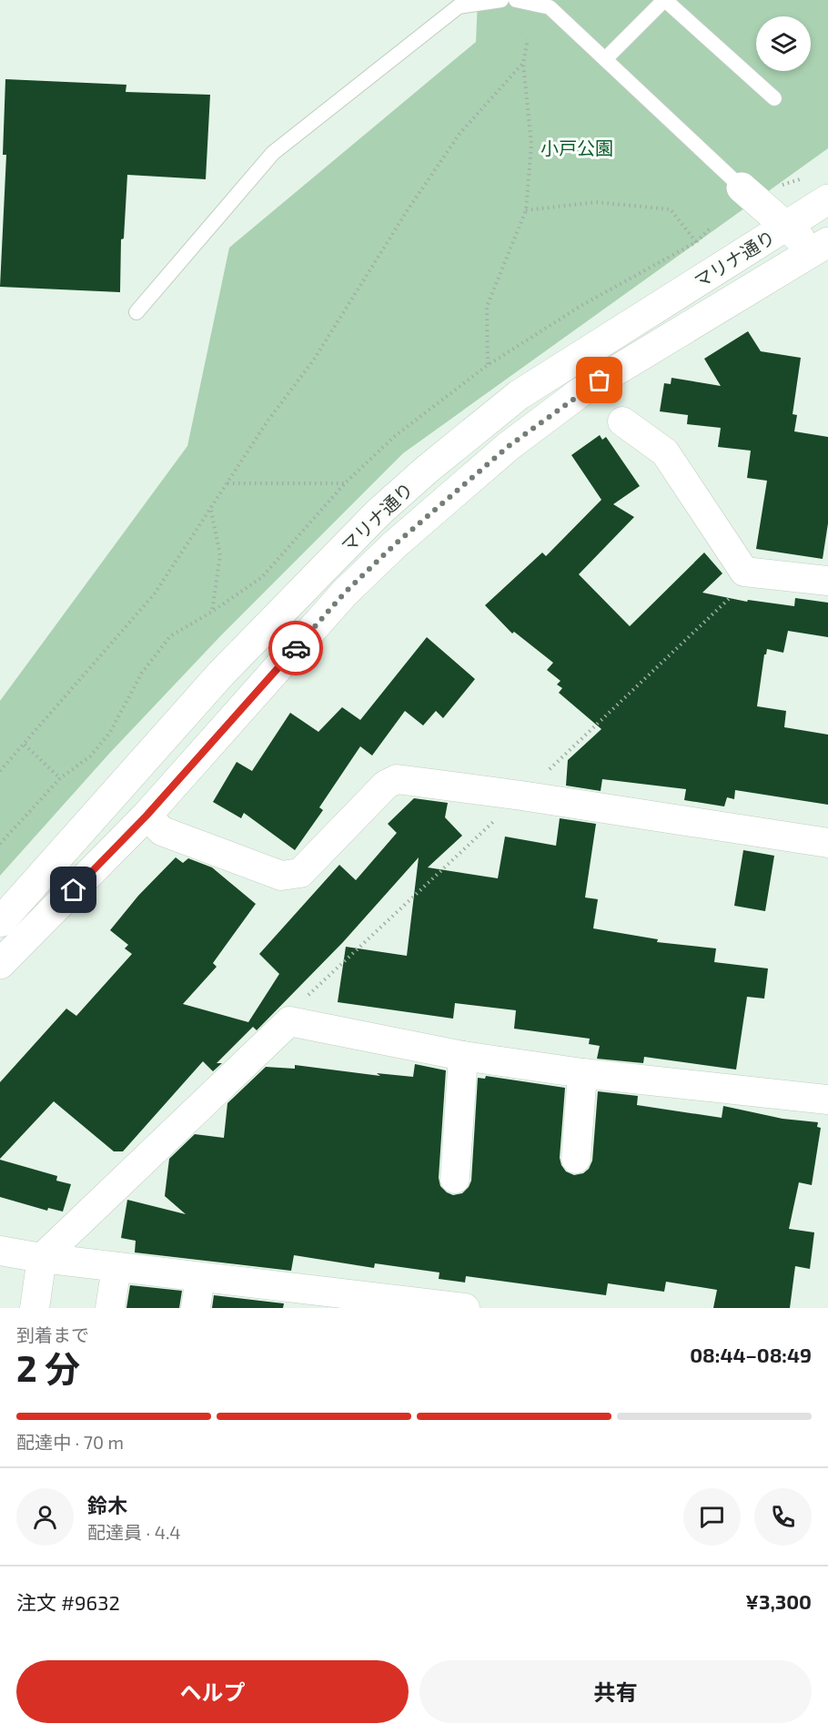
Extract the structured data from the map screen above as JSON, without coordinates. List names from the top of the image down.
{
  "streets": {
    "street": ["マリナ通り"]
  },
  "parks": ["小戸公園"],
  "page": {
    "heading": ["2 分", "到着まで", "08:44–08:49"],
    "panel": [
      "鈴木",
      "配達員 · 4.4",
      "注文 #9632",
      "¥3,300"
    ],
    "bar": "配達中 · 70 m",
    "buttons": ["ヘルプ", "共有"]
  }
}
